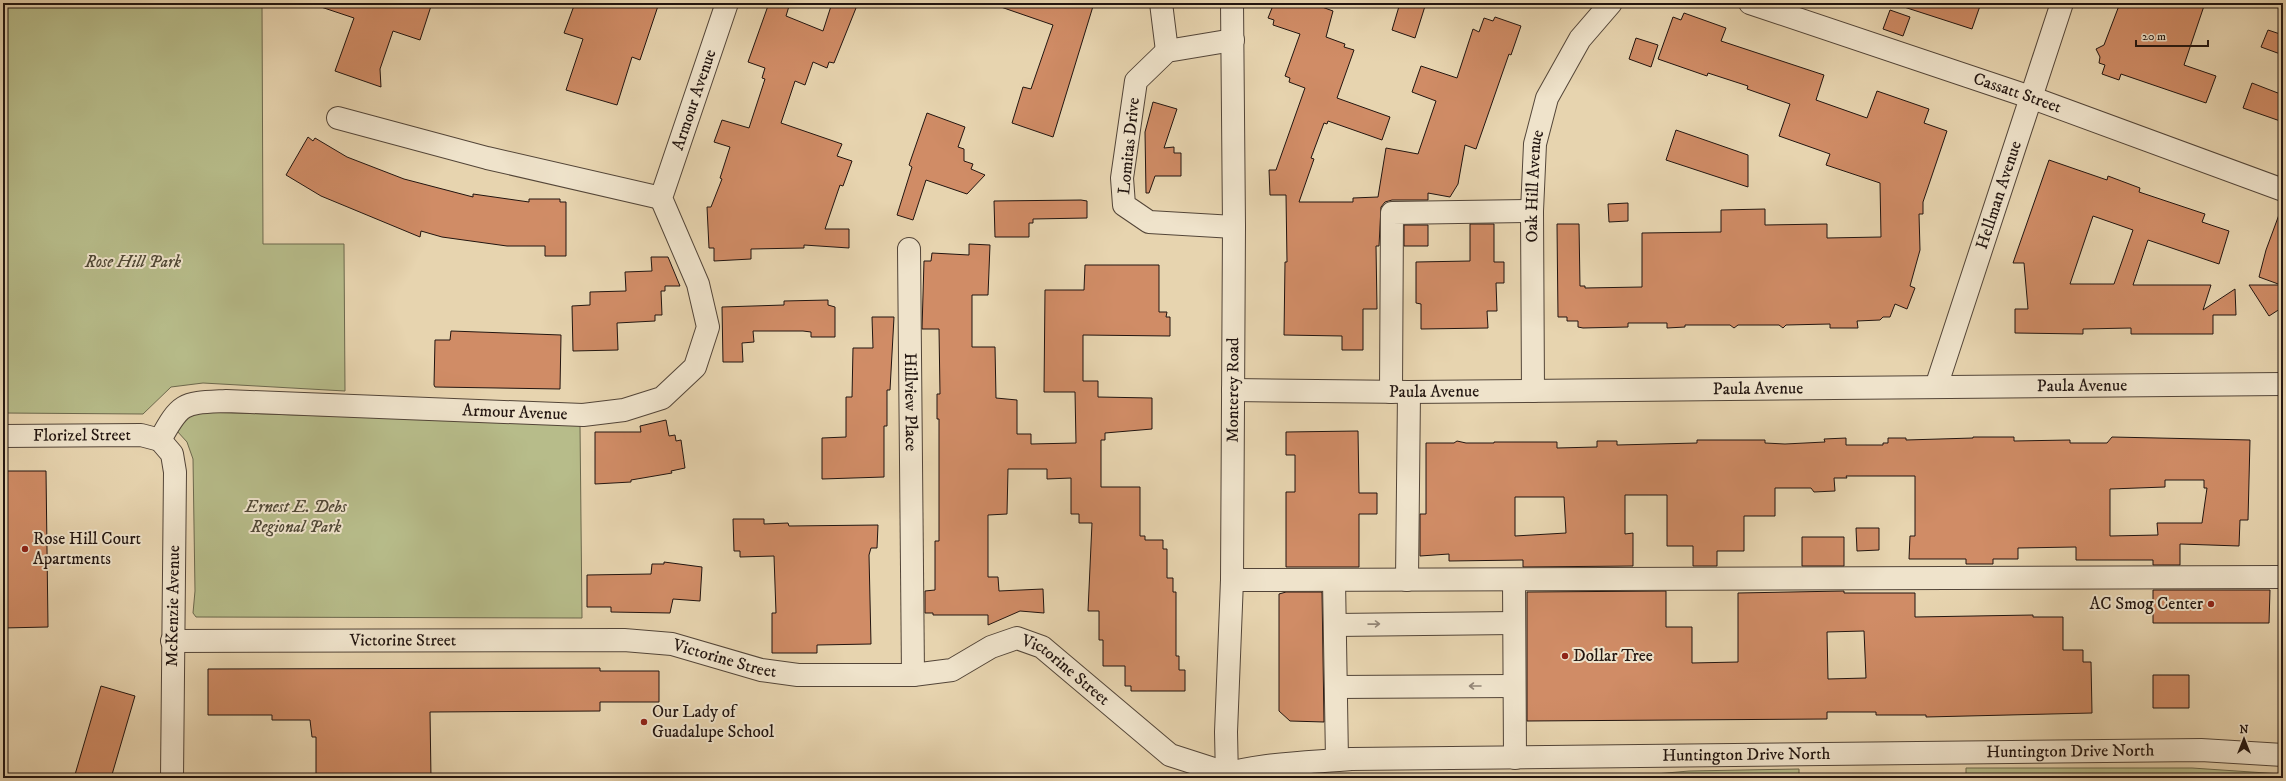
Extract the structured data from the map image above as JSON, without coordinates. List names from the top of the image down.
{
  "streets": {
    "street": [
      "Cassatt Street",
      "Armour Avenue",
      "Lomitas Drive",
      "Oak Hill Avenue",
      "Hellman Avenue",
      "Paula Avenue",
      "Monterey Road",
      "Hillview Place",
      "Florizel Street",
      "McKenzie Avenue",
      "Victorine Street",
      "Huntington Drive North"
    ]
  },
  "crossings": [
    ["Cassatt Street", "Hellman Avenue"],
    ["Armour Avenue", "Florizel Street"],
    ["Armour Avenue", "McKenzie Avenue"],
    ["Lomitas Drive", "Monterey Road"],
    ["Oak Hill Avenue", "Paula Avenue"],
    ["Hellman Avenue", "Paula Avenue"],
    ["Paula Avenue", "Monterey Road"],
    ["Monterey Road", "Victorine Street"],
    ["Monterey Road", "Huntington Drive North"],
    ["Hillview Place", "Victorine Street"],
    ["Florizel Street", "McKenzie Avenue"],
    ["McKenzie Avenue", "Victorine Street"],
    ["Victorine Street", "Huntington Drive North"]
  ],
  "parks": ["Rose Hill Park", "Ernest E. Debs Regional Park"],
  "places": [
    "Rose Hill Court Apartments",
    "AC Smog Center",
    "Dollar Tree",
    "Our Lady of Guadalupe School"
  ],
  "scale_bar": "20 m",
  "north": "top"
}
